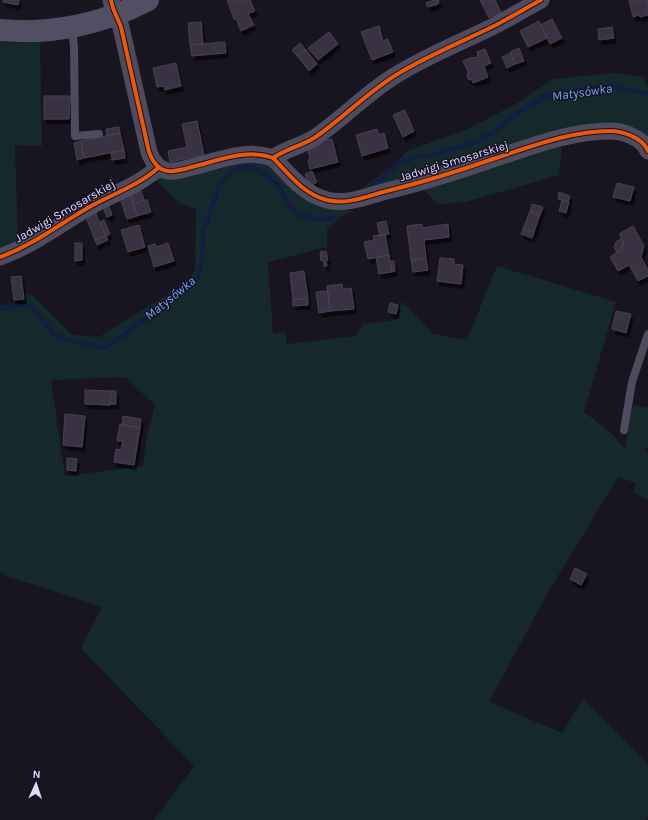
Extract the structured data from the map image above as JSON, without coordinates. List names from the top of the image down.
{
  "streets": {
    "street": ["Jadwigi Smosarskiej"]
  },
  "water": ["Matysówka"],
  "north": "top"
}
